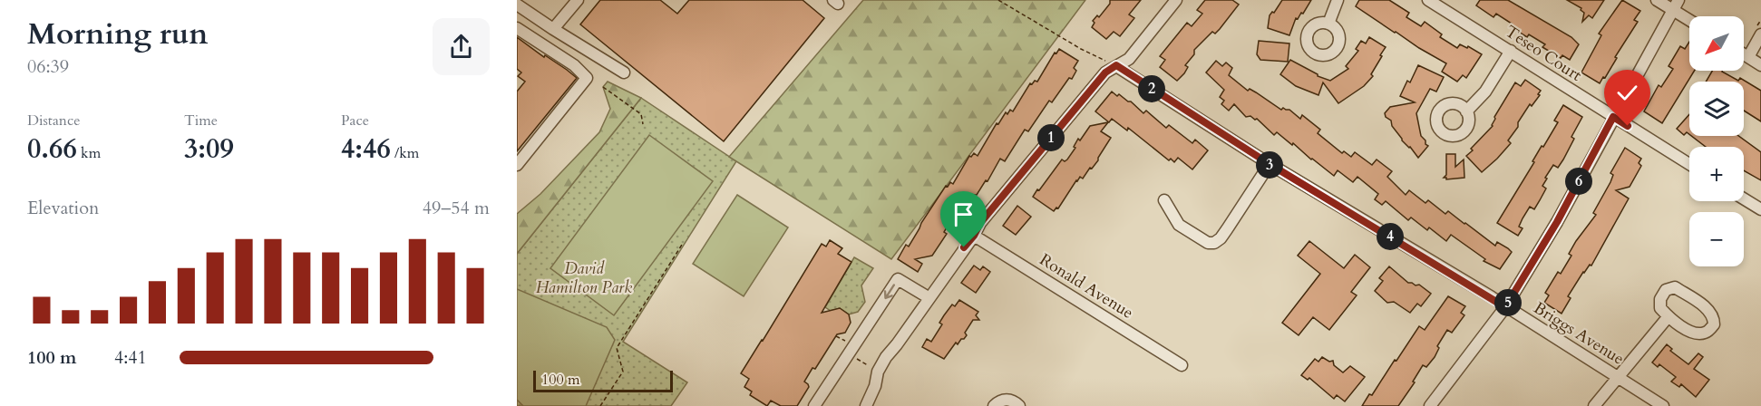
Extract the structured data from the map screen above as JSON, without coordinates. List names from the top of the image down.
{
  "streets": {
    "street": ["Teseo Court", "Ronald Avenue", "Briggs Avenue"]
  },
  "parks": ["David Hamilton Park"],
  "scale_bar": "100 m",
  "north": "bottom left",
  "page": {
    "heading": ["Morning run", "06:39"],
    "map_buttons": ["+", "−"],
    "pins": [
      "2",
      "1",
      "3",
      "6",
      "4",
      "5"
    ],
    "stats": [
      ["Distance", "0.66 km"],
      ["Time", "3:09"],
      ["Pace", "4:46 /km"]
    ],
    "chart": ["Elevation", "49–54 m"],
    "list": [
      {
        "name": "100 m",
        "note": "4:41"
      }
    ],
    "scale": "100 m"
  }
}
